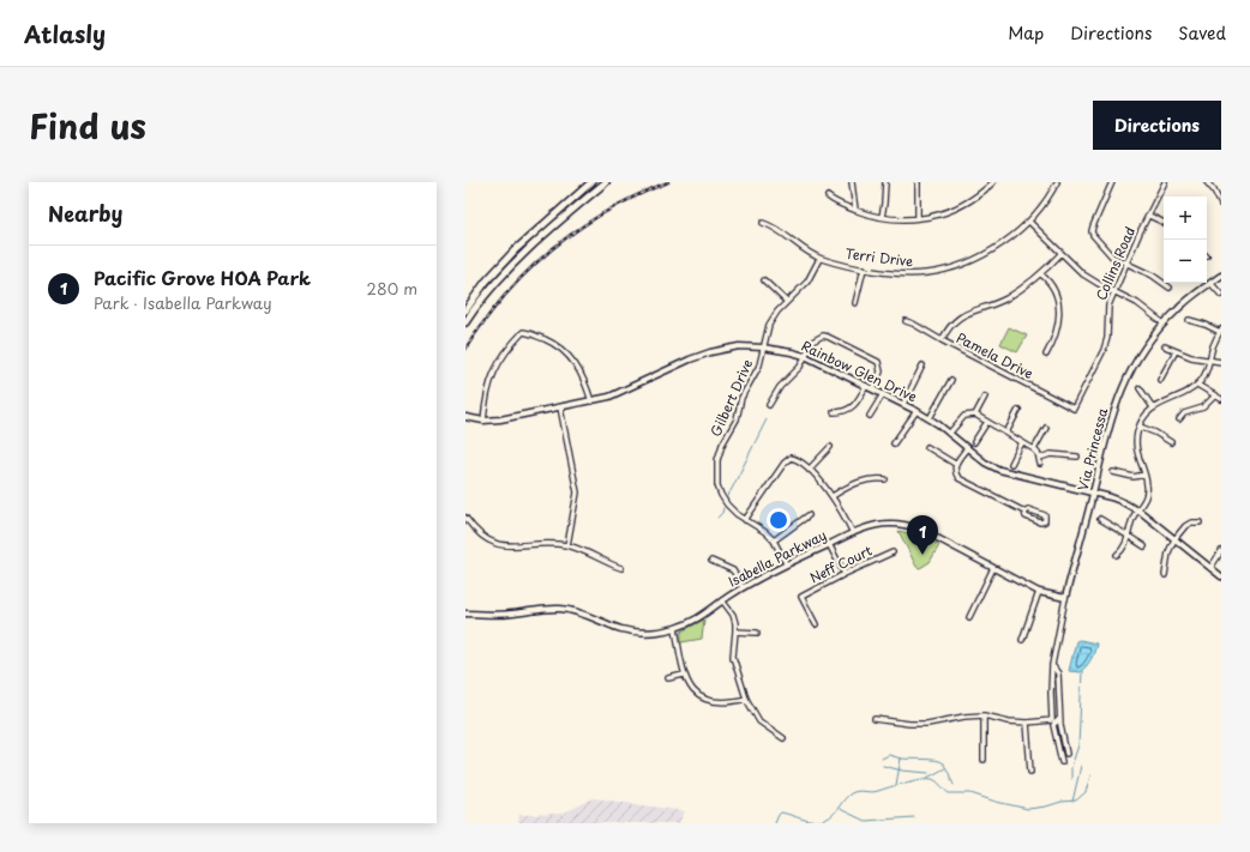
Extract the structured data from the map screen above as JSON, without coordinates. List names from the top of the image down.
{
  "streets": {
    "street": [
      "Terri Drive",
      "Collins Road",
      "Pamela Drive",
      "Rainbow Glen Drive",
      "Gilbert Drive",
      "Via Princessa",
      "Isabella Parkway",
      "Neff Court"
    ]
  },
  "crossings": [
    ["Terri Drive", "Gilbert Drive"],
    ["Collins Road", "Pamela Drive"],
    ["Rainbow Glen Drive", "Gilbert Drive"],
    ["Rainbow Glen Drive", "Via Princessa"],
    ["Gilbert Drive", "Isabella Parkway"],
    ["Via Princessa", "Isabella Parkway"]
  ],
  "page": {
    "header": "Atlasly",
    "nav": ["Map", "Directions", "Saved"],
    "title": "Find us",
    "buttons": "Directions",
    "heading": "Nearby",
    "map_buttons": ["+", "−"],
    "list": [
      {
        "mark": "1",
        "name": "Pacific Grove HOA Park",
        "note": "Park · Isabella Parkway",
        "value": "280 m"
      }
    ],
    "pins": "1"
  }
}
